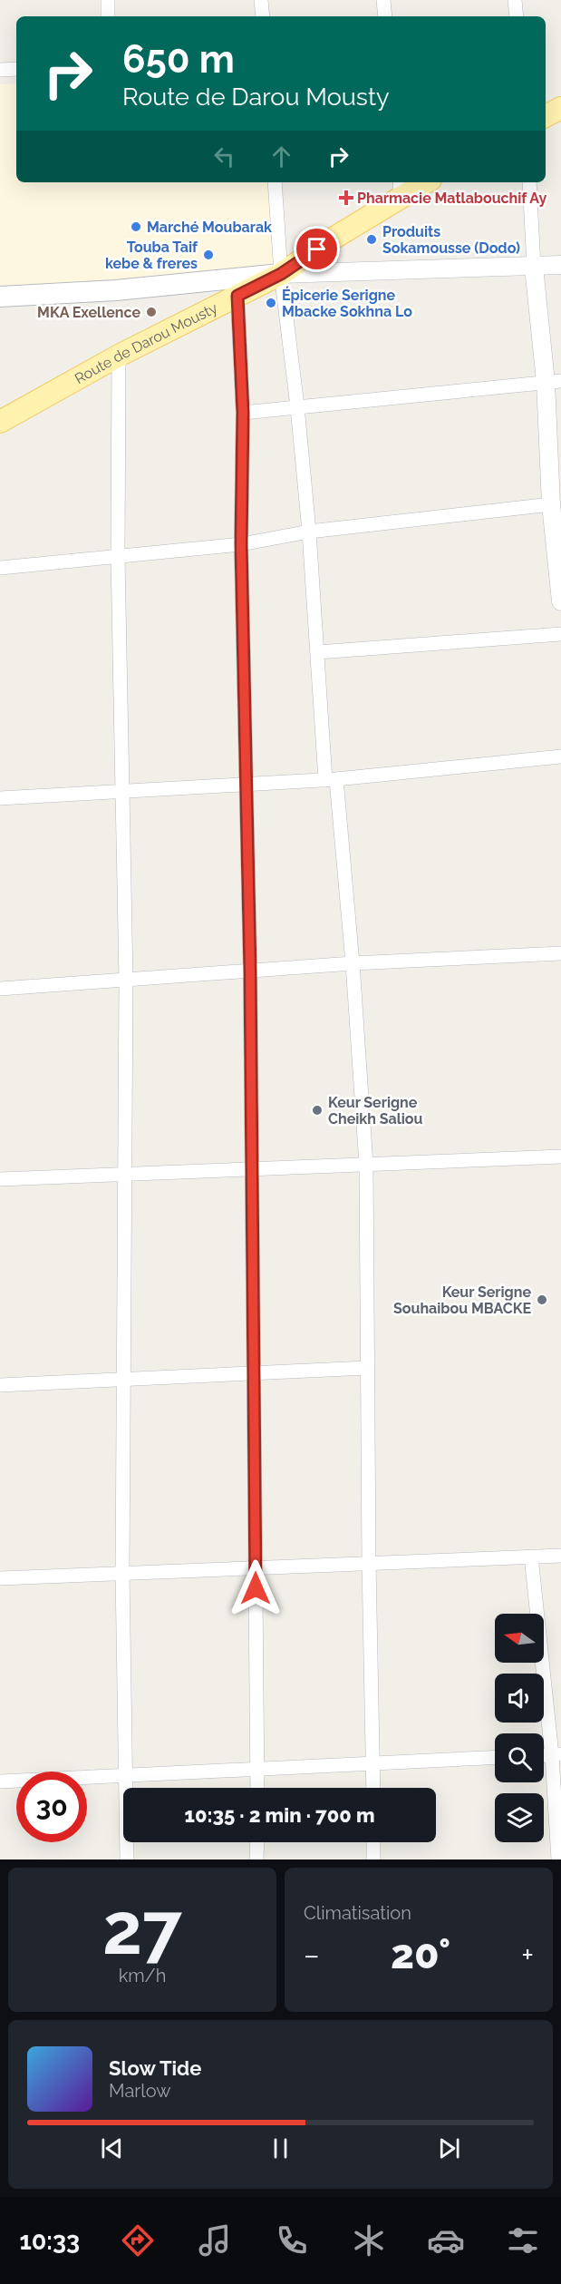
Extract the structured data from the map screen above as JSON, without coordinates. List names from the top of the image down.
{
  "streets": {
    "main road": ["Route de Darou Mousty"]
  },
  "places": {
    "health": ["Pharmacie Matlabouchif Ay"],
    "other": [
      "Marché Moubarak",
      "Produits Sokamousse (Dodo)",
      "Touba Taif kebe & freres",
      "Épicerie Serigne Mbacke Sokhna Lo",
      "MKA Exellence",
      "Keur Serigne Cheikh Saliou",
      "Keur Serigne Souhaibou MBACKE"
    ]
  },
  "north": "left",
  "page": {
    "turn": ["650 m", "Route de Darou Mousty"],
    "limit": "30",
    "trip": "10:35 · 2 min · 700 m",
    "tile": [
      ["27", "km/h"],
      "Climatisation"
    ],
    "heat": ["−", "20°", "+"],
    "song": ["Slow Tide", "Marlow"],
    "tabs": "10:33"
  }
}
